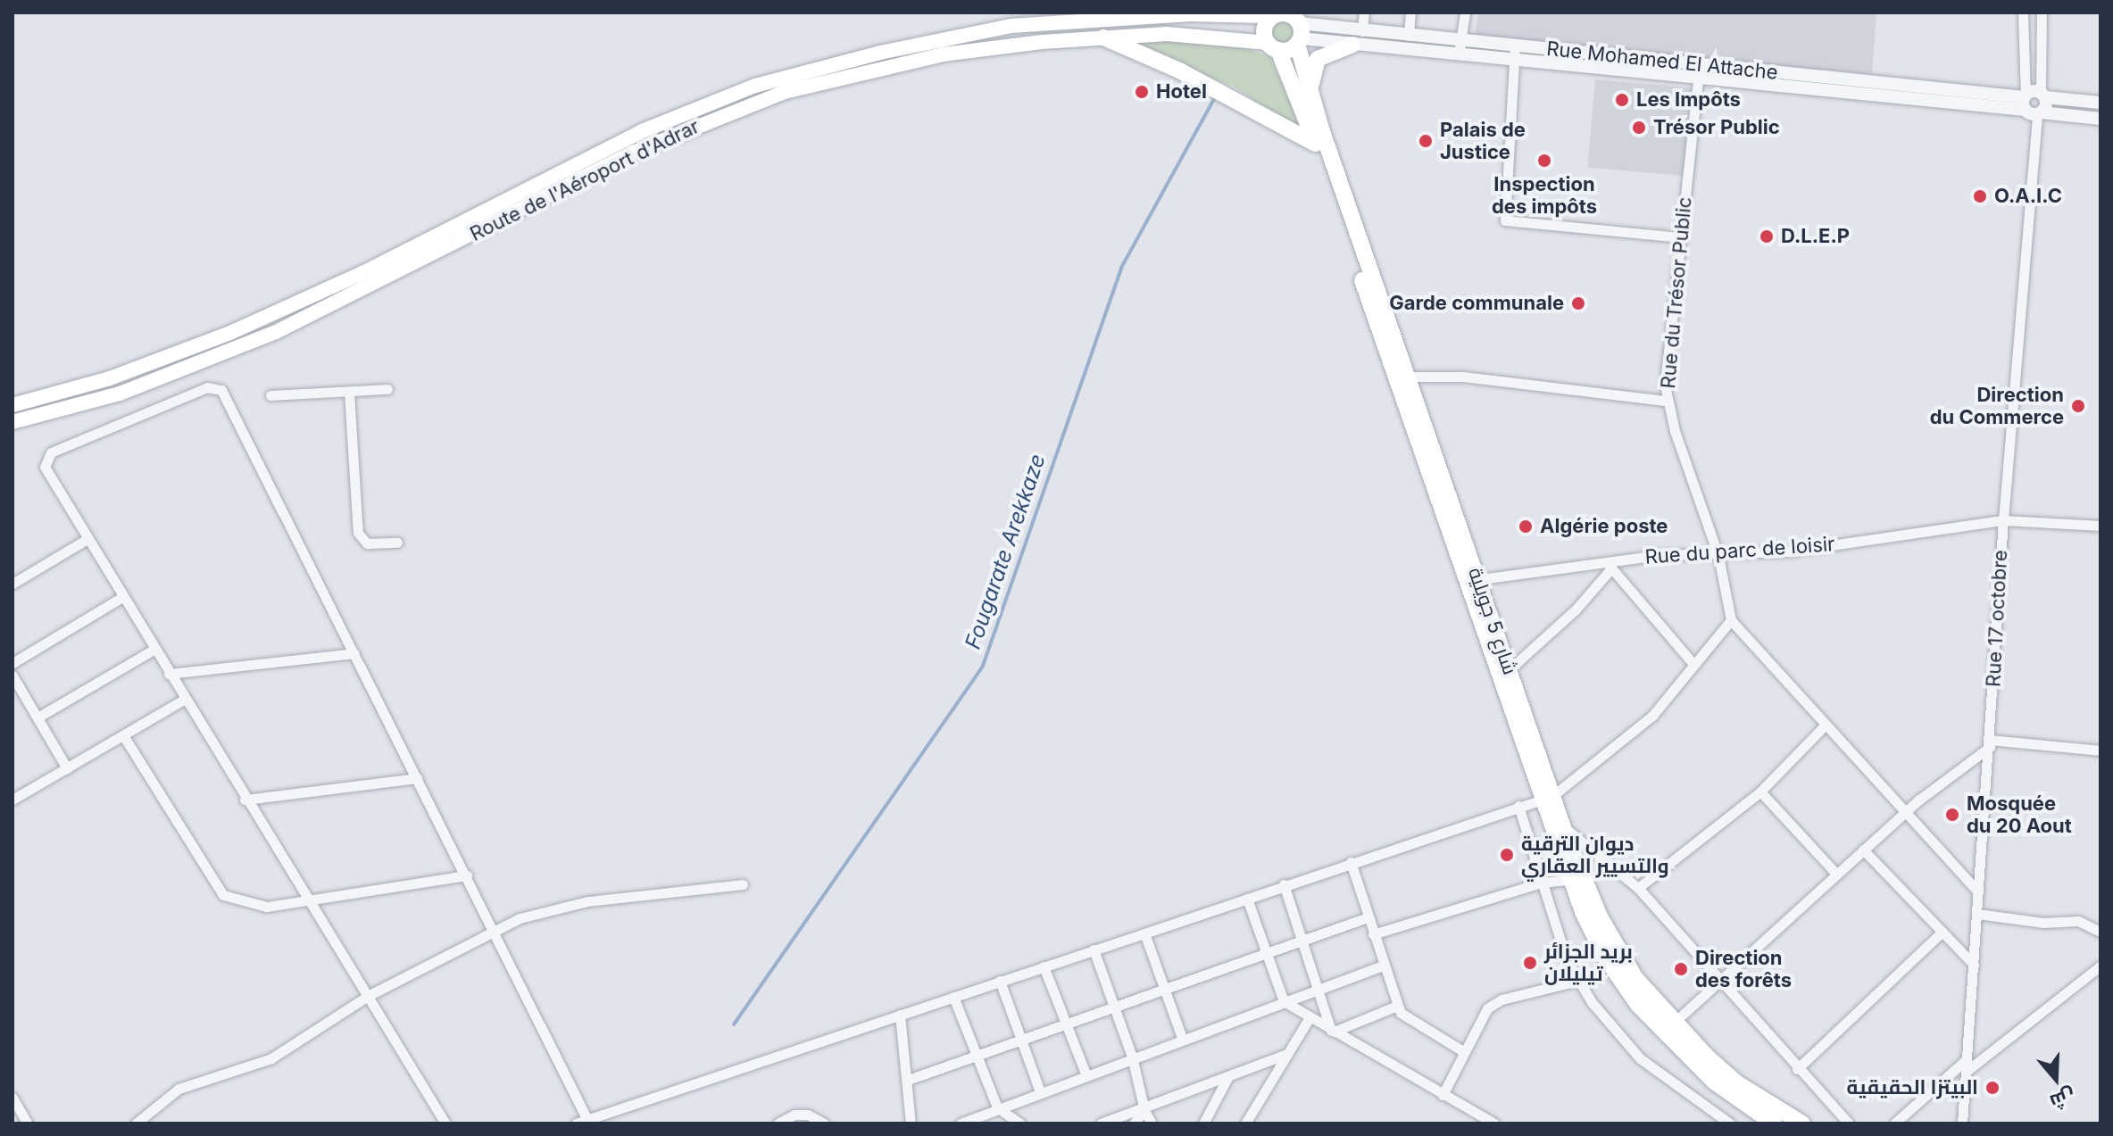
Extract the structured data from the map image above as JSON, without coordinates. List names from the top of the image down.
{
  "streets": {
    "main road": ["Route de l'Aéroport d'Adrar", "شارع 5 جويلية"],
    "street": [
      "Rue Mohamed El Attache",
      "Rue du Trésor Public",
      "Rue du parc de loisir",
      "Rue 17 octobre"
    ]
  },
  "crossings": [
    ["Rue Mohamed El Attache", "Route de l'Aéroport d'Adrar"],
    ["Rue Mohamed El Attache", "Rue du Trésor Public"],
    ["Rue Mohamed El Attache", "Rue 17 octobre"],
    ["Rue Mohamed El Attache", "شارع 5 جويلية"],
    ["Route de l'Aéroport d'Adrar", "شارع 5 جويلية"],
    ["Rue du Trésor Public", "Rue du parc de loisir"],
    ["Rue du parc de loisir", "Rue 17 octobre"],
    ["Rue du parc de loisir", "شارع 5 جويلية"]
  ],
  "water": ["Fougarate Arekkaze"],
  "places": [
    "Hotel",
    "Les Impôts",
    "Trésor Public",
    "Palais de Justice",
    "Inspection des impôts",
    "O.A.I.C",
    "D.L.E.P",
    "Garde communale",
    "Direction du Commerce",
    "Algérie poste",
    "Mosquée du 20 Aout",
    "ديوان الترقية والتسيير العقاري",
    "بريد الجزائر تيليلان",
    "Direction des forêts",
    "البيتزا الحقيقية"
  ],
  "north": "bottom"
}
